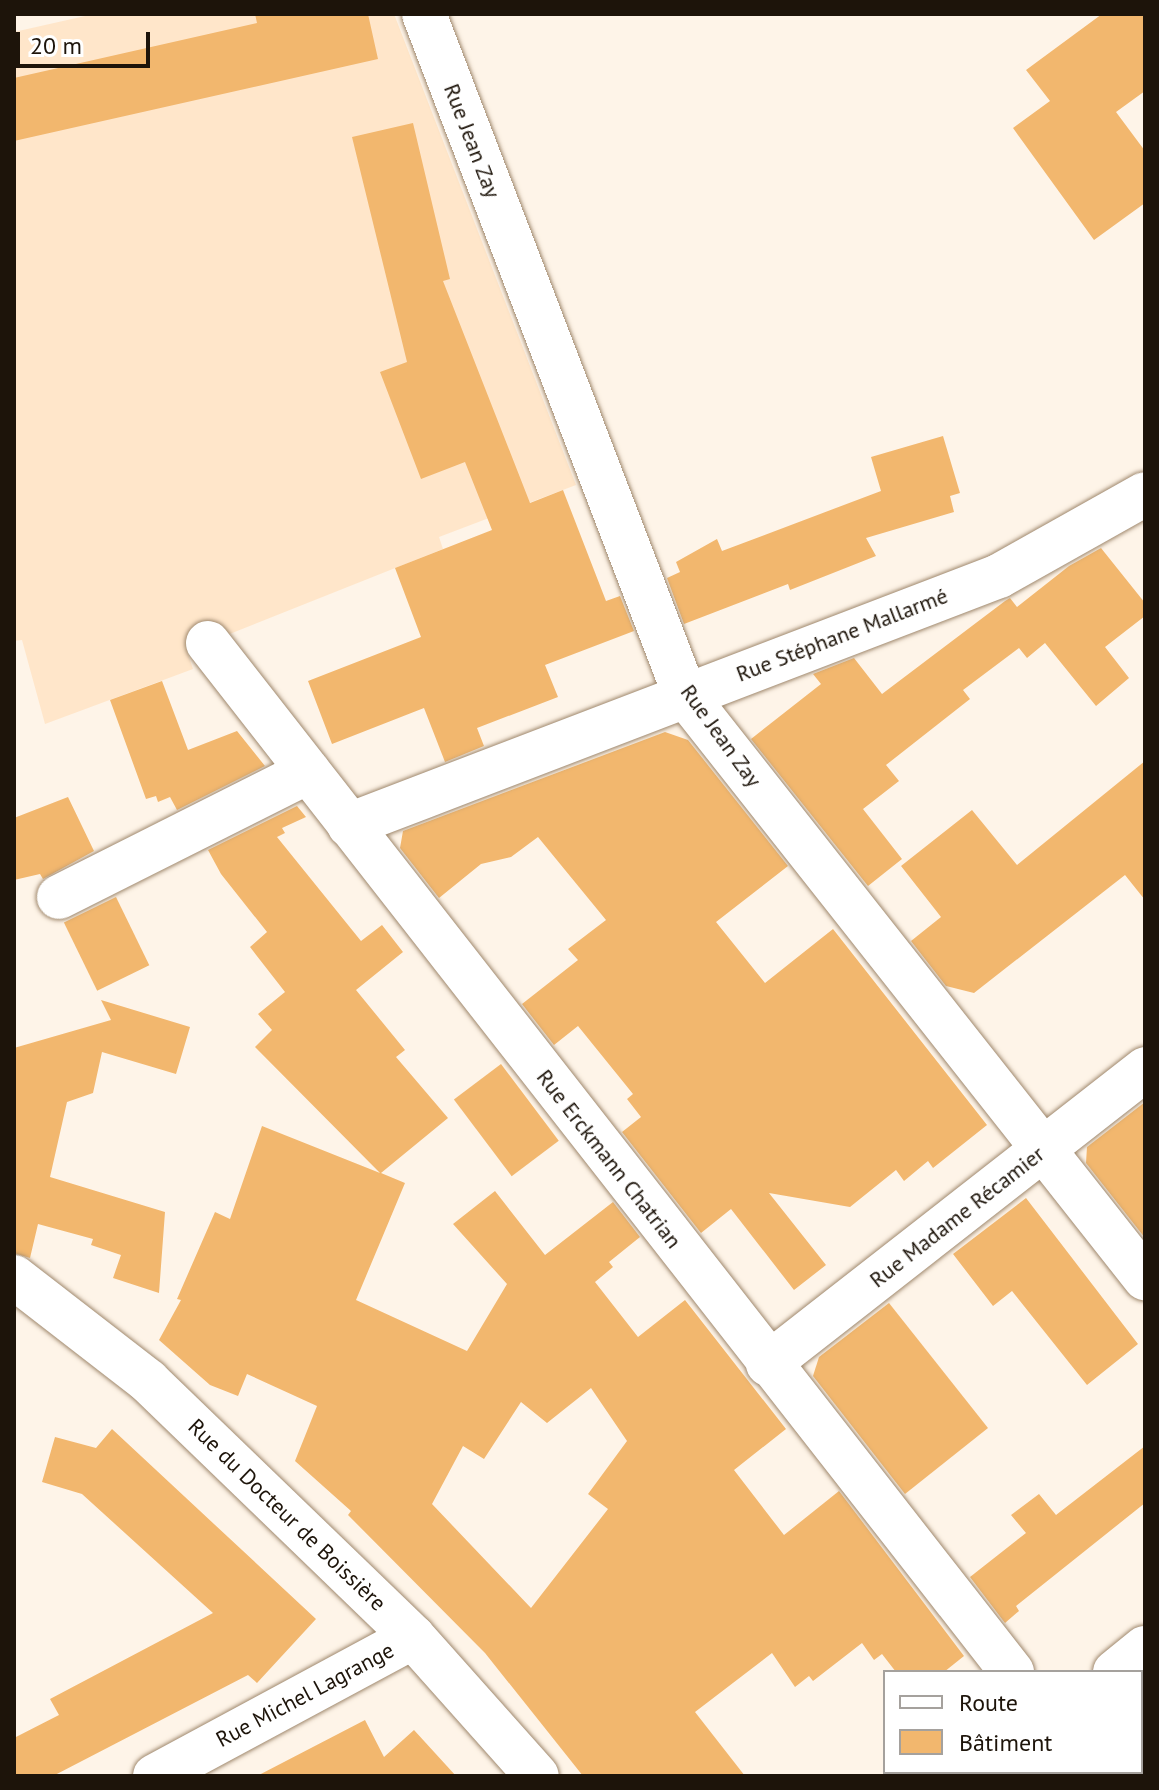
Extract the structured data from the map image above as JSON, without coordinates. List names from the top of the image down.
{
  "streets": {
    "street": [
      "Rue Jean Zay",
      "Rue Stéphane Mallarmé",
      "Rue Erckmann Chatrian",
      "Rue Madame Récamier",
      "Rue du Docteur de Boissière",
      "Rue Michel Lagrange"
    ]
  },
  "crossings": [
    ["Rue Jean Zay", "Rue Stéphane Mallarmé"],
    ["Rue Jean Zay", "Rue Madame Récamier"],
    ["Rue Stéphane Mallarmé", "Rue Erckmann Chatrian"],
    ["Rue Erckmann Chatrian", "Rue Madame Récamier"],
    ["Rue du Docteur de Boissière", "Rue Michel Lagrange"]
  ],
  "legend": ["Route", "Bâtiment"],
  "scale_bar": "20 m"
}
